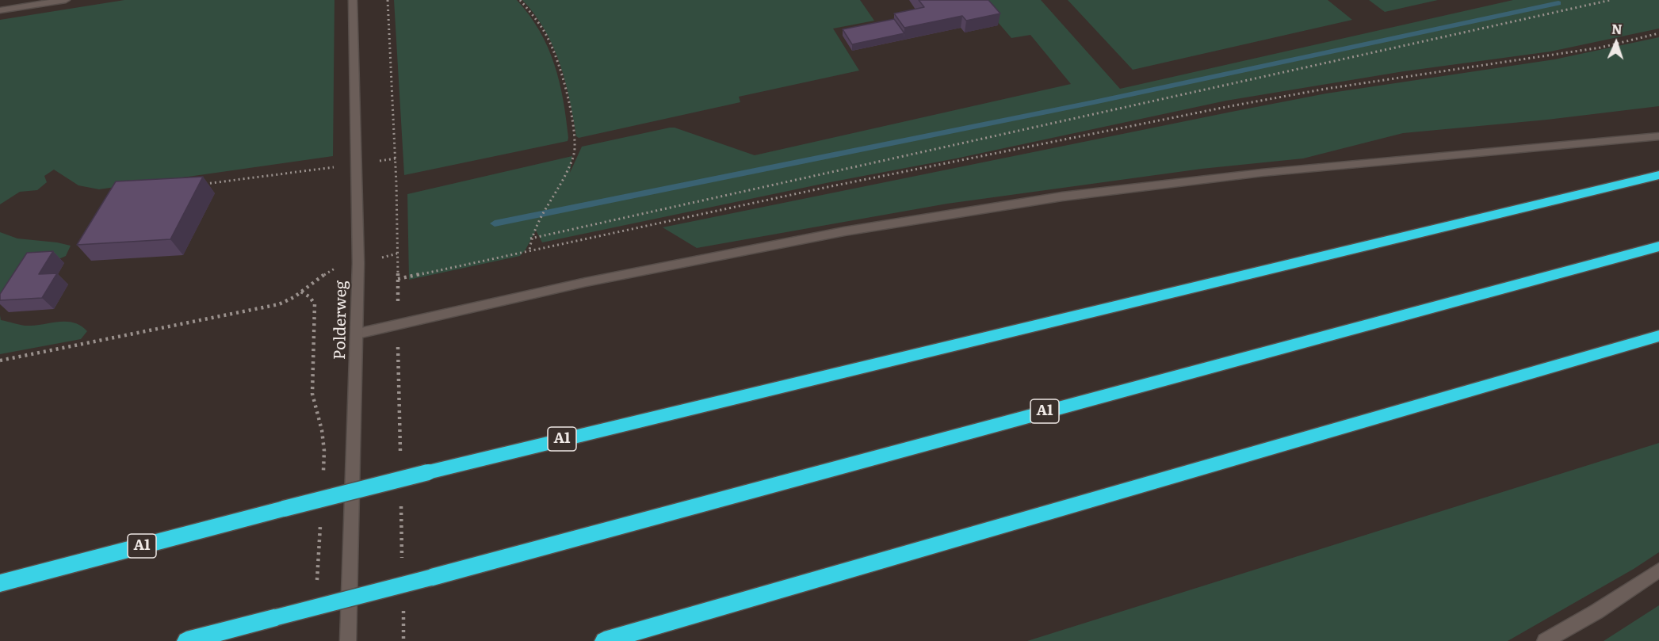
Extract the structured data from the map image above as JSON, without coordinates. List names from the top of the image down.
{
  "streets": {
    "highway": ["A1"],
    "street": ["Polderweg"]
  },
  "north": "top"
}
